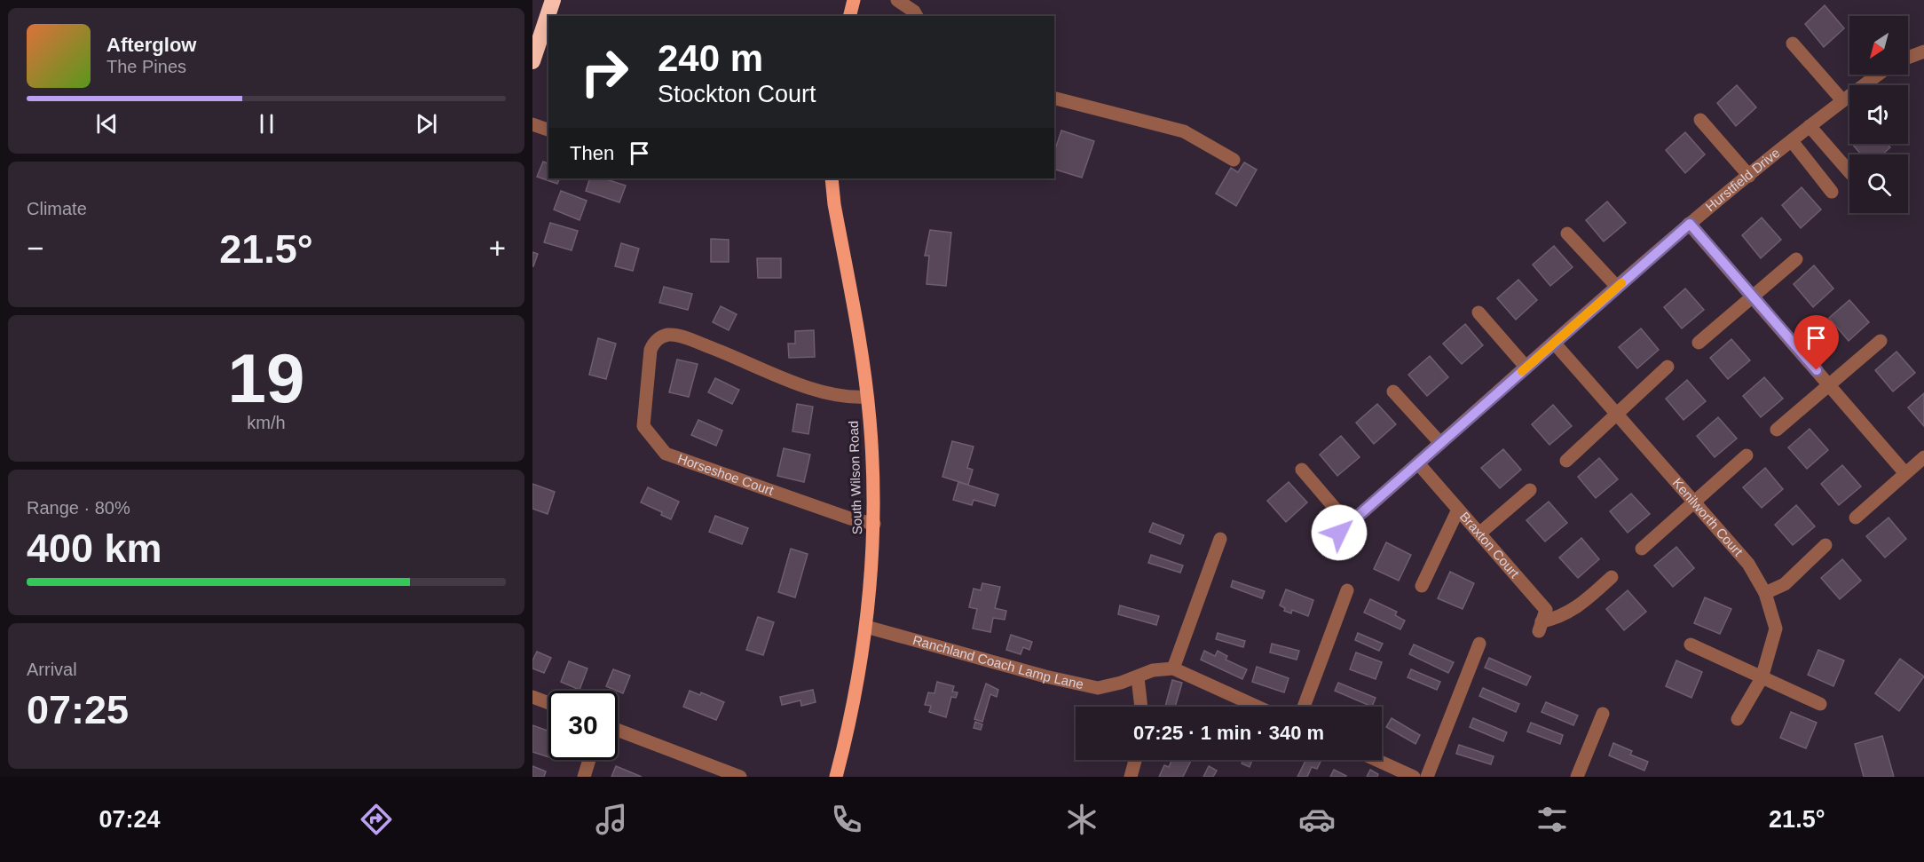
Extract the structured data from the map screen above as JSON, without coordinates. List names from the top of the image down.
{
  "streets": {
    "main road": ["South Wilson Road"],
    "street": [
      "Hurstfield Drive",
      "Horseshoe Court",
      "Kenilworth Court",
      "Braxton Court",
      "Ranchland Coach Lamp Lane"
    ]
  },
  "crossings": [
    ["Hurstfield Drive", "Kenilworth Court"],
    ["Hurstfield Drive", "Braxton Court"],
    ["Horseshoe Court", "South Wilson Road"],
    ["South Wilson Road", "Ranchland Coach Lamp Lane"]
  ],
  "north": "bottom left",
  "page": {
    "turn": ["240 m", "Stockton Court"],
    "song": ["Afterglow", "The Pines"],
    "then": "Then",
    "tile": [
      "Climate",
      ["19", "km/h"],
      ["Range · 80%", "400 km"],
      ["Arrival", "07:25"]
    ],
    "heat": ["−", "21.5°", "+"],
    "limit": "30",
    "trip": "07:25 · 1 min · 340 m",
    "tabs": ["07:24", "21.5°"]
  }
}
